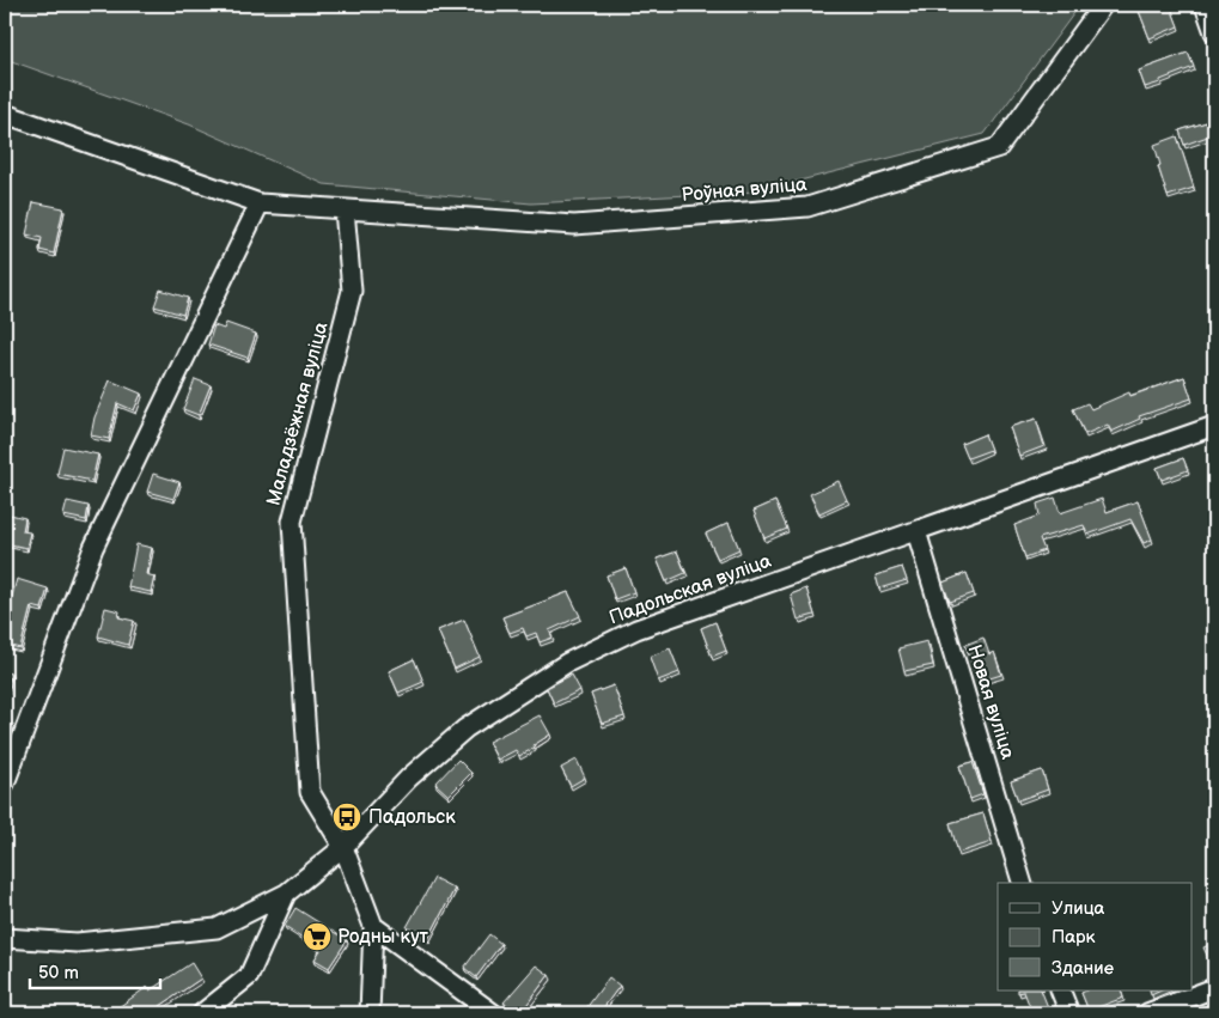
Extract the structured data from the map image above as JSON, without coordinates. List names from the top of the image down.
{
  "streets": {
    "street": [
      "Роўная вуліца",
      "Маладзёжная вуліца",
      "Падольская вуліца",
      "Новая вуліца"
    ]
  },
  "crossings": [
    ["Роўная вуліца", "Маладзёжная вуліца"],
    ["Маладзёжная вуліца", "Падольская вуліца"],
    ["Падольская вуліца", "Новая вуліца"]
  ],
  "places": {
    "bus stop": ["Падольск"],
    "supermarket": ["Родны кут"]
  },
  "legend": ["Улица", "Парк", "Здание"],
  "scale_bar": "50 m"
}
